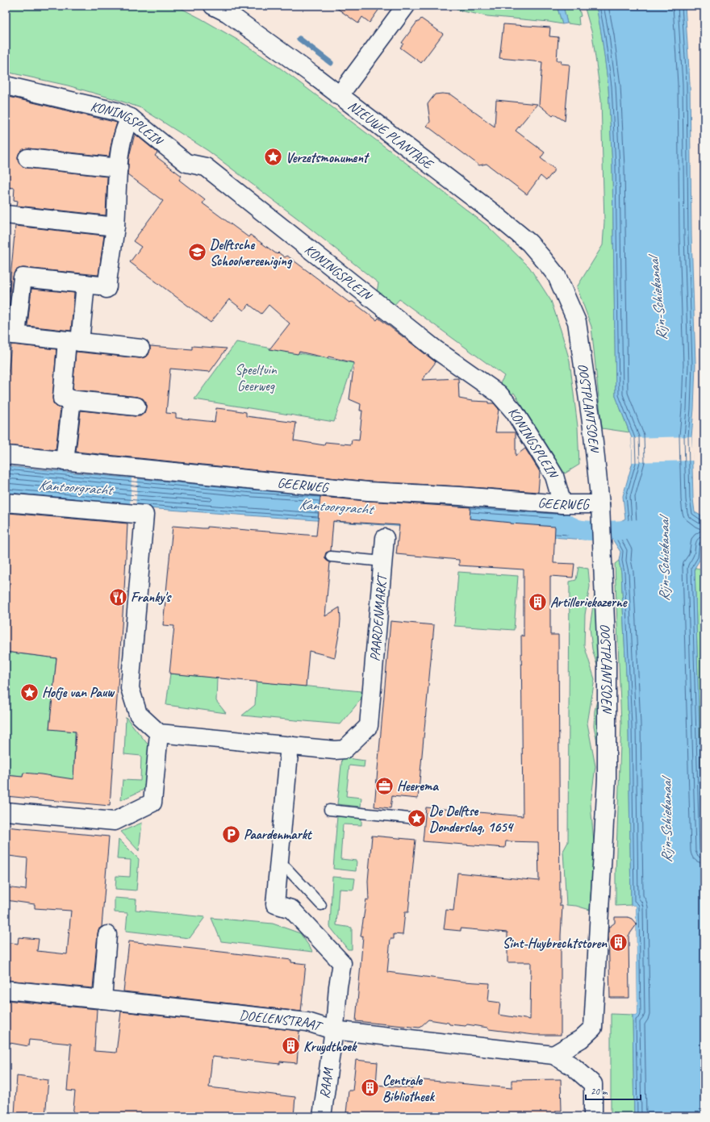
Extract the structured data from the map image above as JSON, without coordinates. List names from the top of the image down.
{
  "streets": {
    "street": [
      "KONINGSPLEIN",
      "NIEUWE PLANTAGE",
      "OOSTPLANTSOEN",
      "GEERWEG",
      "PAARDENMARKT",
      "DOELENSTRAAT",
      "RAAM"
    ]
  },
  "crossings": [
    ["KONINGSPLEIN", "GEERWEG"],
    ["NIEUWE PLANTAGE", "OOSTPLANTSOEN"],
    ["OOSTPLANTSOEN", "GEERWEG"],
    ["OOSTPLANTSOEN", "DOELENSTRAAT"],
    ["DOELENSTRAAT", "RAAM"]
  ],
  "water": ["Rijn-Schiekanaal", "Kantoorgracht"],
  "parks": ["Speeltuin Geerweg"],
  "places": {
    "place": ["Verzetsmonument", "Hofje van Pauw", "De Delftse Donderslag, 1654"],
    "school or university": ["Delftsche Schoolvereeniging"],
    "restaurant": ["Franky's"],
    "building": [
      "Artilleriekazerne",
      "Sint-Huybrechtstoren",
      "Kruydthoek",
      "Centrale Bibliotheek"
    ],
    "office": ["Heerema"],
    "parking": ["Paardenmarkt"]
  },
  "scale_bar": "20 m"
}
